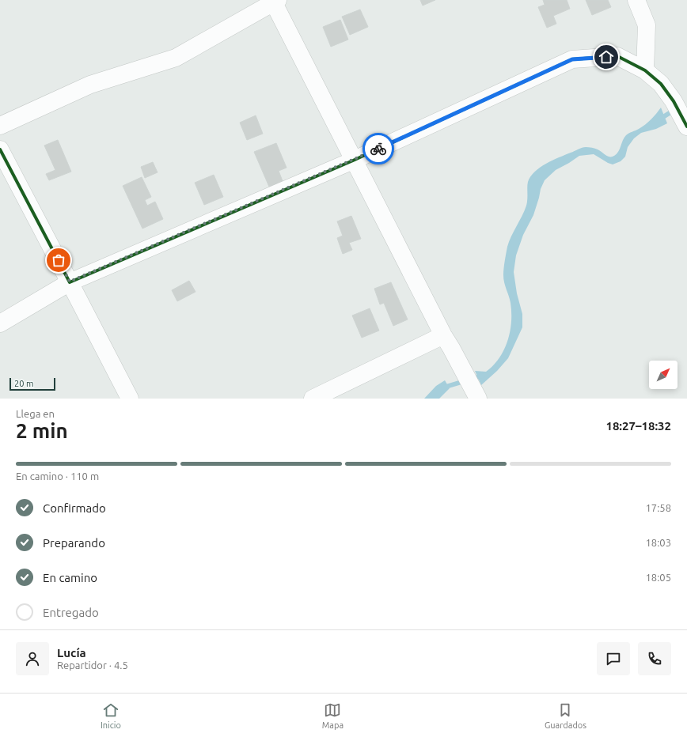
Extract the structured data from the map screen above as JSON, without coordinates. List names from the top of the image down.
{
  "scale_bar": "20 m",
  "north": "top right",
  "page": {
    "scale": "20 m",
    "heading": ["2 min", "Llega en", "18:27–18:32"],
    "panel": ["Lucía", "Repartidor · 4.5"],
    "bar": "En camino · 110 m",
    "list": [
      ["Confirmado", "17:58"],
      ["Preparando", "18:03"],
      ["En camino", "18:05"],
      "Entregado"
    ],
    "tabs": ["Inicio", "Mapa", "Guardados"]
  }
}
